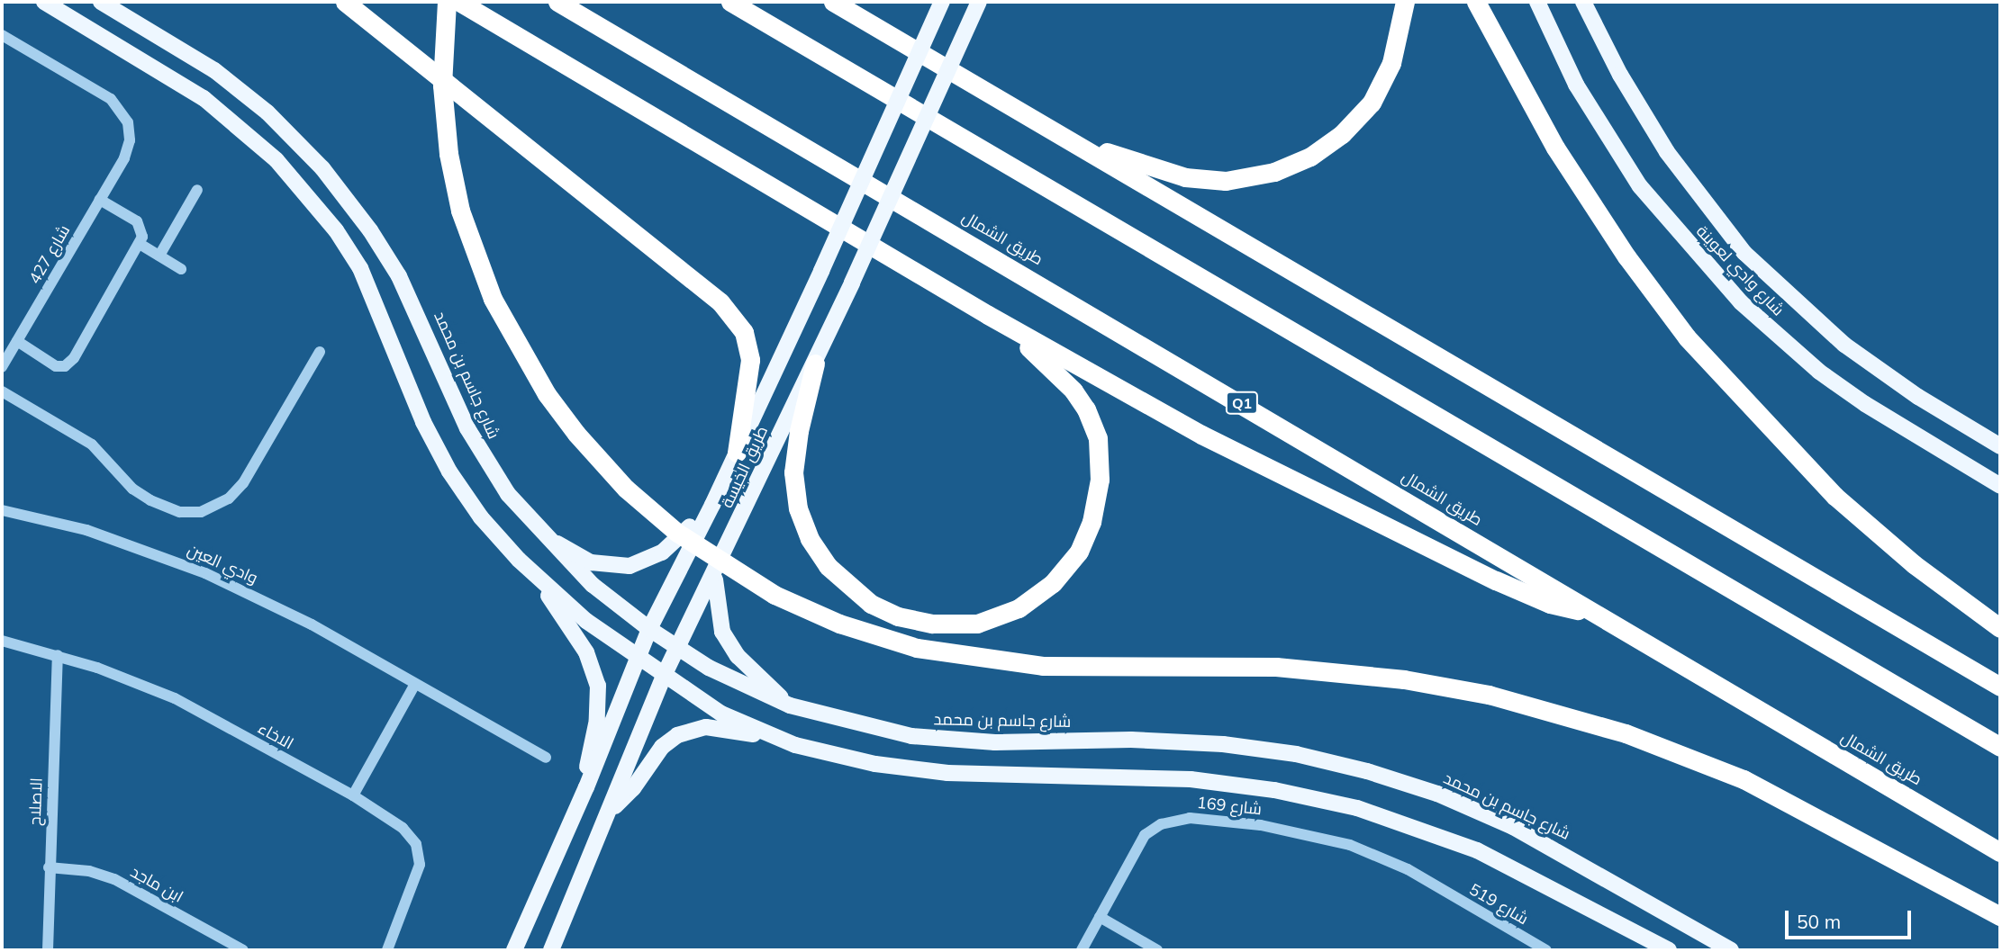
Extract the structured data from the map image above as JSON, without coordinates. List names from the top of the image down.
{
  "streets": {
    "highway": ["طريق الشمال", "Q1"],
    "main road": ["شارع وادي لعوينة", "شارع جاسم بن محمد", "طريق الخيسة"],
    "street": [
      "شارع 427",
      "وادي العين",
      "الاخاء",
      "الاصلاح",
      "شارع 169",
      "ابن ماجد",
      "شارع 519"
    ]
  },
  "crossings": [
    ["شارع جاسم بن محمد", "طريق الخيسة"],
    ["الاخاء", "الاصلاح"],
    ["الاصلاح", "ابن ماجد"],
    ["شارع 169", "شارع 519"]
  ],
  "scale_bar": "50 m"
}
